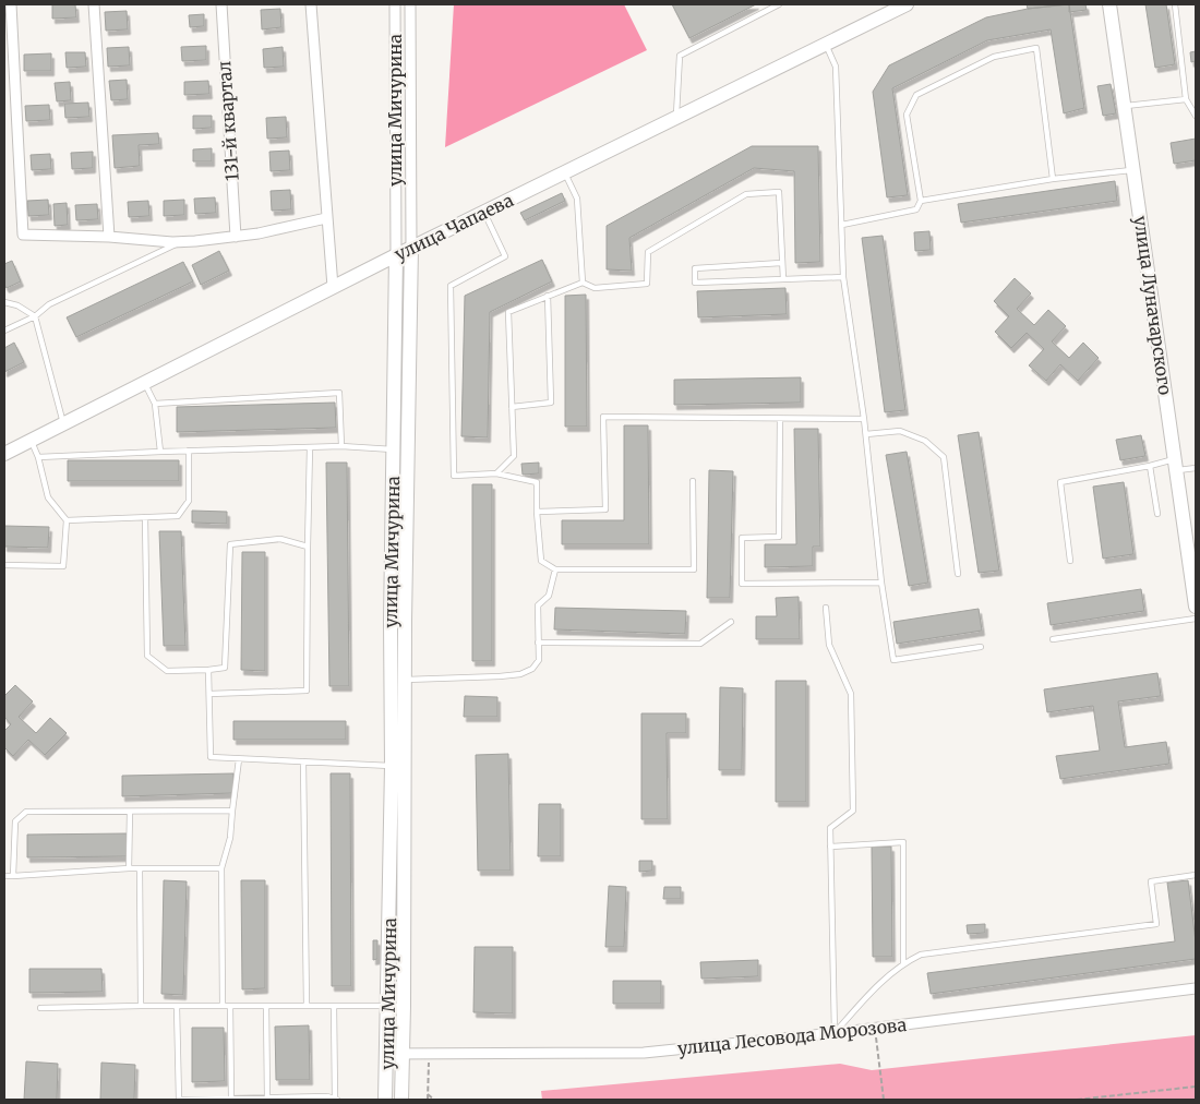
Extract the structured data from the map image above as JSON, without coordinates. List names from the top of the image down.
{
  "streets": {
    "street": [
      "улица Мичурина",
      "131-й квартал",
      "улица Чапаева",
      "улица Луначарского",
      "улица Лесовода Морозова"
    ]
  },
  "crossings": [
    ["улица Мичурина", "улица Чапаева"],
    ["улица Мичурина", "улица Лесовода Морозова"]
  ]
}
